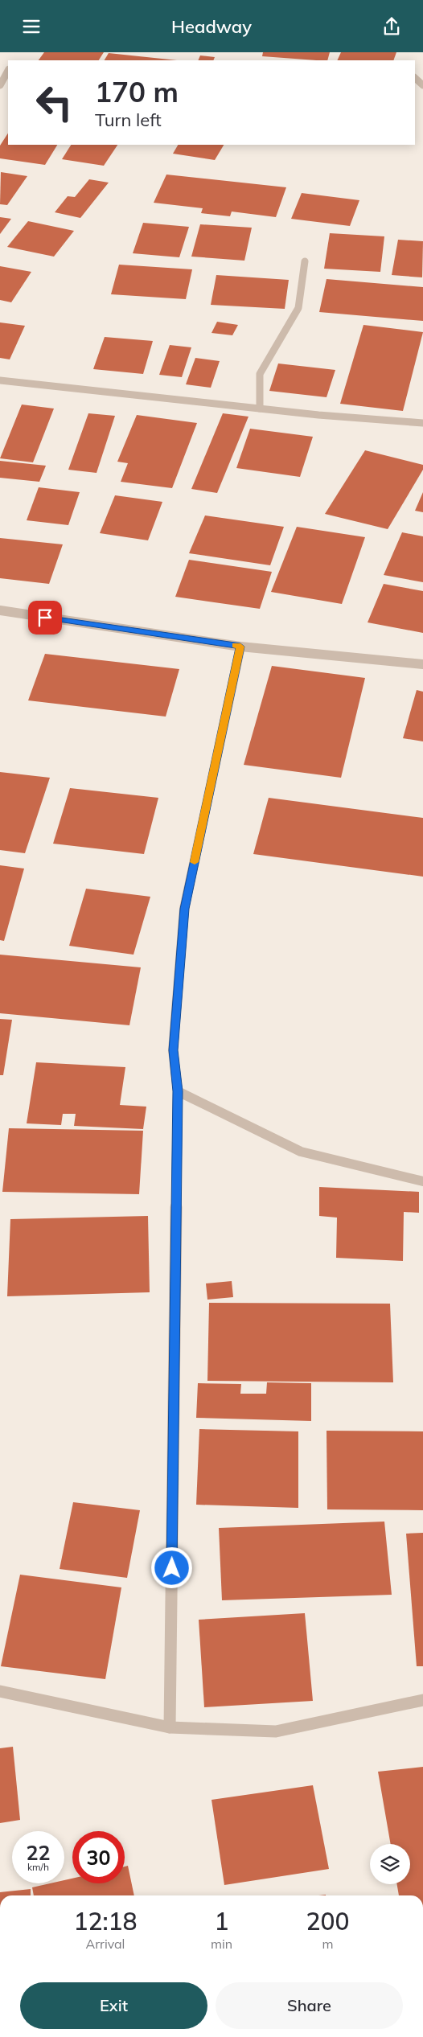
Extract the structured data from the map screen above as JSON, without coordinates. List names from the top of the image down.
{
  "page": {
    "header": "Headway",
    "turn": ["170 m", "Turn left"],
    "speed": "22 km/h",
    "limit": "30",
    "eta": [
      "12:18",
      "Arrival",
      "1",
      "min",
      "200",
      "m"
    ],
    "buttons": ["Exit", "Share"]
  }
}
